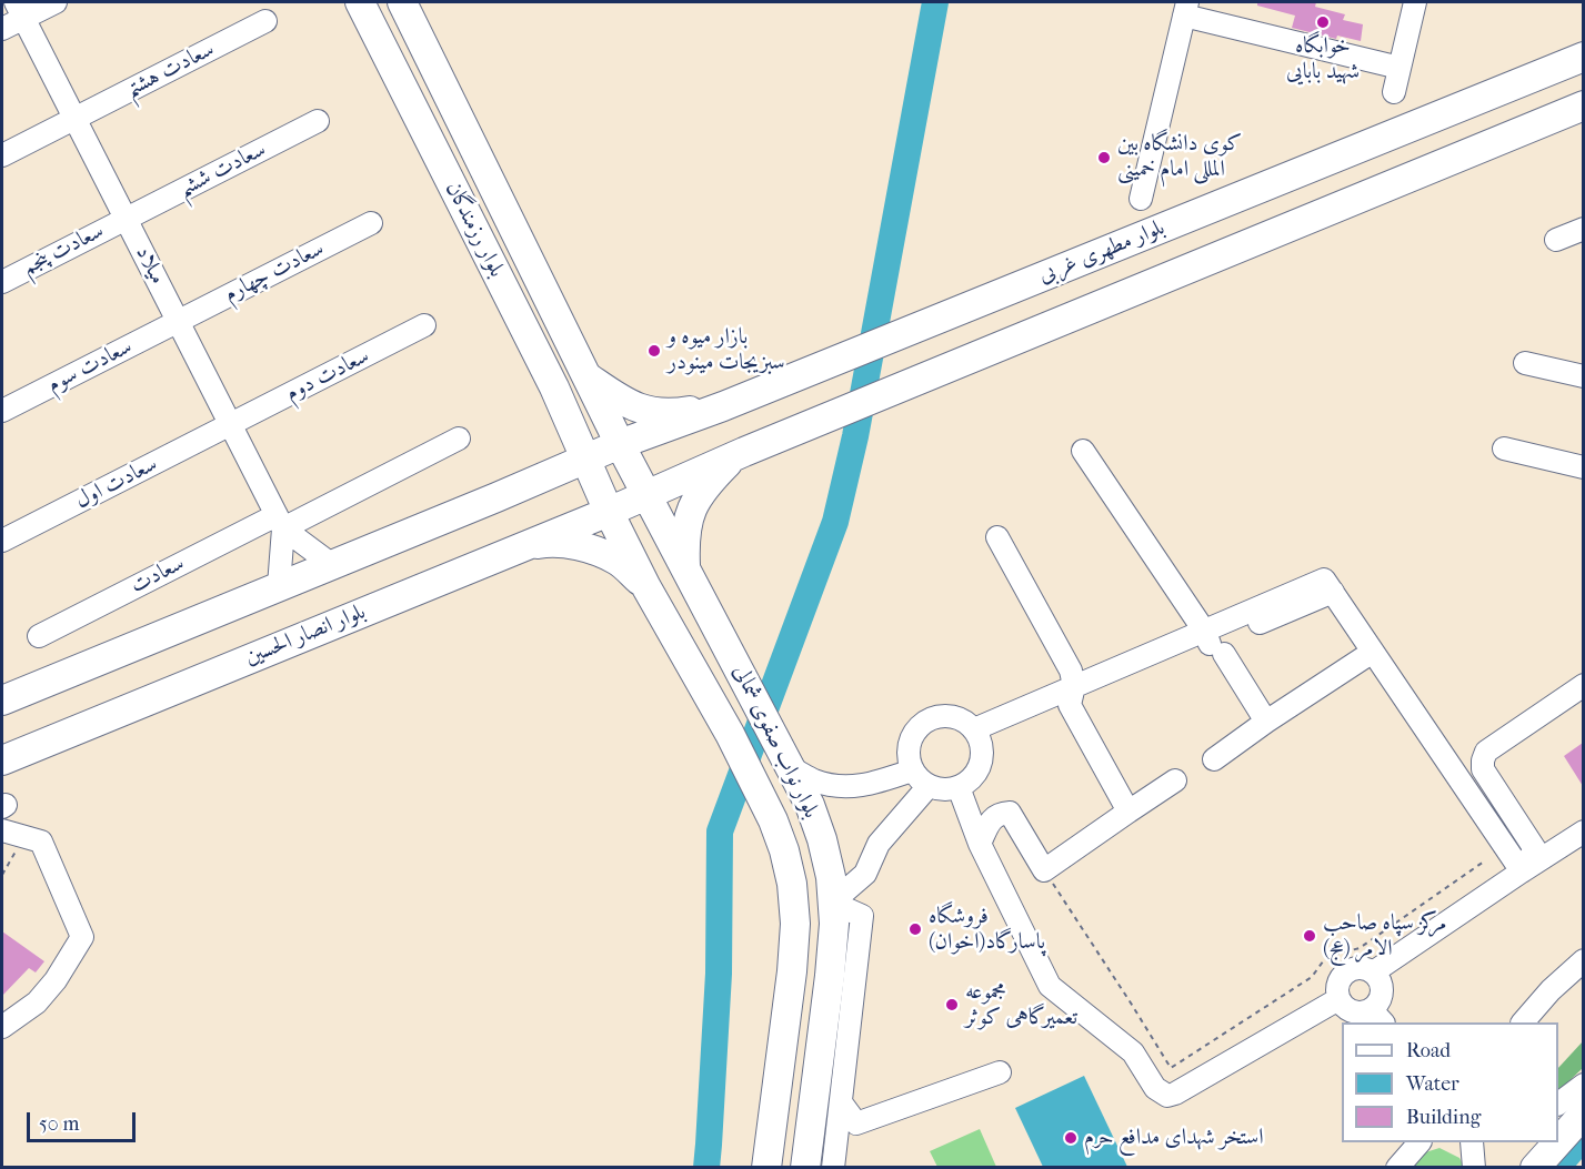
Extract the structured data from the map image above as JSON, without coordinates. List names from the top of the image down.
{
  "streets": {
    "main road": [
      "بلوار رزمندگان",
      "بلوار مطهری غربی",
      "بلوار انصار الحسین",
      "بلوار نواب صفوی شمالی"
    ],
    "street": [
      "سعادت هشتم",
      "سعادت ششم",
      "سعادت پنجم",
      "میلاد",
      "سعادت چهارم",
      "سعادت سوم",
      "سعادت دوم",
      "سعادت اول",
      "سعادت"
    ]
  },
  "crossings": [
    ["سعادت هشتم", "میلاد"],
    ["سعادت ششم", "سعادت پنجم"],
    ["سعادت ششم", "میلاد"],
    ["بلوار رزمندگان", "بلوار مطهری غربی"],
    ["بلوار رزمندگان", "بلوار انصار الحسین"],
    ["بلوار رزمندگان", "بلوار نواب صفوی شمالی"],
    ["سعادت پنجم", "میلاد"],
    ["میلاد", "سعادت چهارم"],
    ["میلاد", "سعادت سوم"],
    ["میلاد", "سعادت دوم"],
    ["میلاد", "سعادت اول"],
    ["میلاد", "سعادت"],
    ["سعادت چهارم", "سعادت سوم"],
    ["سعادت دوم", "سعادت اول"],
    ["بلوار انصار الحسین", "بلوار نواب صفوی شمالی"]
  ],
  "places": [
    "خوابگاه شهید بابایی",
    "کوی دانشگاه بین المللی امام خمینی",
    "بازار میوه و سبزیجات مینودر",
    "فروشگاه پاسارگاد(اخوان)",
    "مرکز سپاه صاحب الامر (عج)",
    "مجموعه تعمیرگاهی کوثر",
    "استخر شهدای مدافع حرم"
  ],
  "legend": ["Road", "Water", "Building"],
  "scale_bar": "50 m"
}
